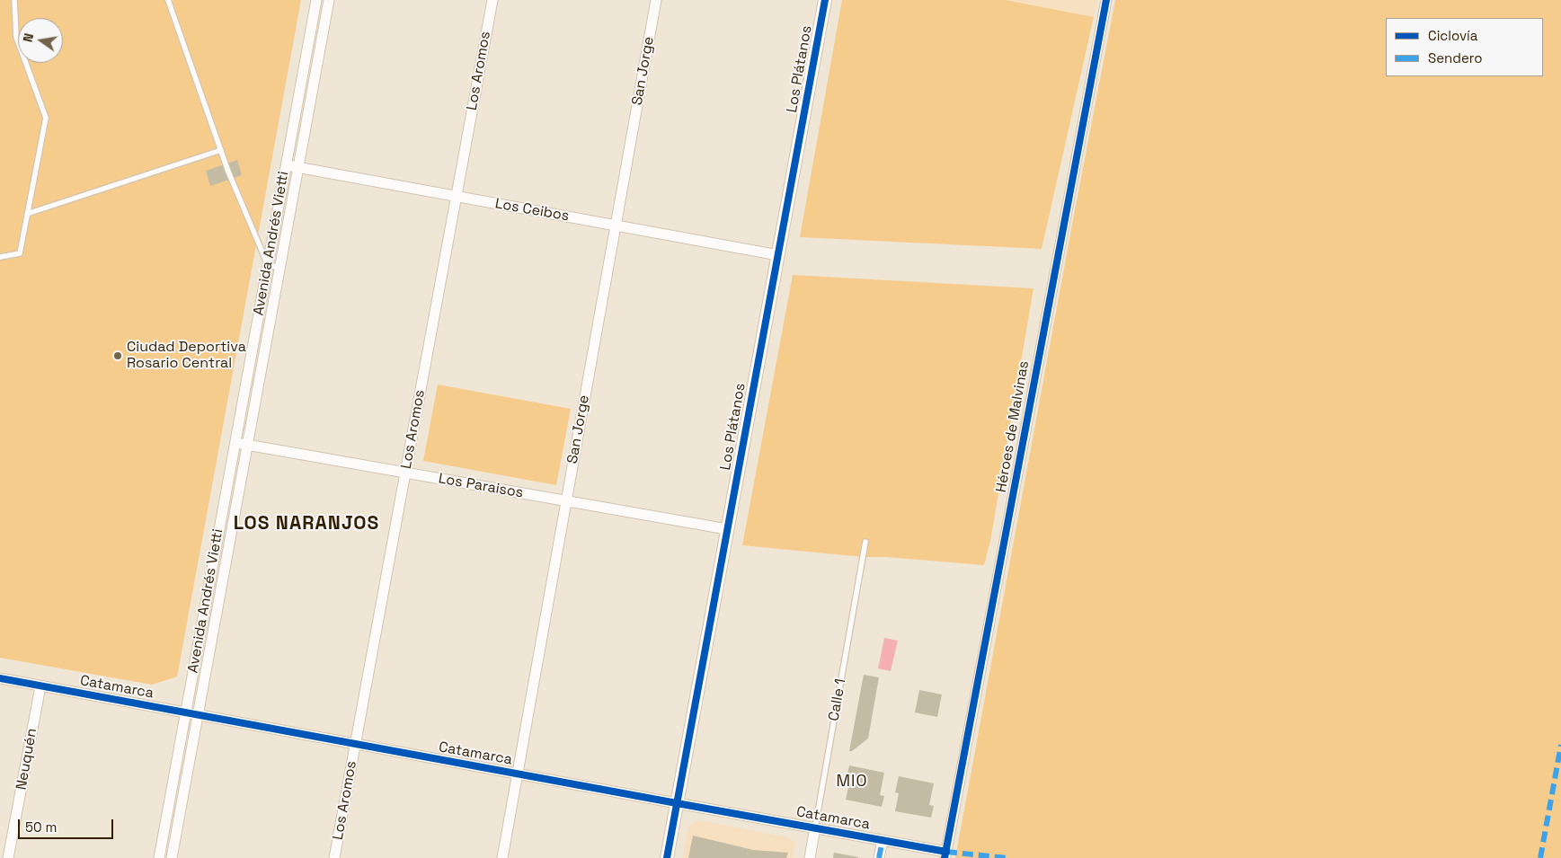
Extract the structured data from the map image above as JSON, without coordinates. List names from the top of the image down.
{
  "streets": {
    "street": [
      "Los Plátanos",
      "Los Aromos",
      "San Jorge",
      "Los Ceibos",
      "Avenida Andrés Vietti",
      "Héroes de Malvinas",
      "Los Paraisos",
      "Catamarca",
      "Calle 1",
      "Neuquén"
    ]
  },
  "crossings": [
    ["Los Plátanos", "Los Ceibos"],
    ["Los Plátanos", "Los Paraisos"],
    ["Los Plátanos", "Catamarca"],
    ["Los Aromos", "Los Ceibos"],
    ["Los Aromos", "Los Paraisos"],
    ["Los Aromos", "Catamarca"],
    ["San Jorge", "Los Ceibos"],
    ["San Jorge", "Los Paraisos"],
    ["San Jorge", "Catamarca"],
    ["Los Ceibos", "Avenida Andrés Vietti"],
    ["Avenida Andrés Vietti", "Los Paraisos"],
    ["Avenida Andrés Vietti", "Catamarca"],
    ["Héroes de Malvinas", "Catamarca"],
    ["Catamarca", "Calle 1"],
    ["Catamarca", "Neuquén"]
  ],
  "districts": ["LOS NARANJOS", "MIO"],
  "places": ["Ciudad Deportiva Rosario Central"],
  "legend": ["Ciclovía", "Sendero"],
  "scale_bar": "50 m",
  "north": "left"
}
